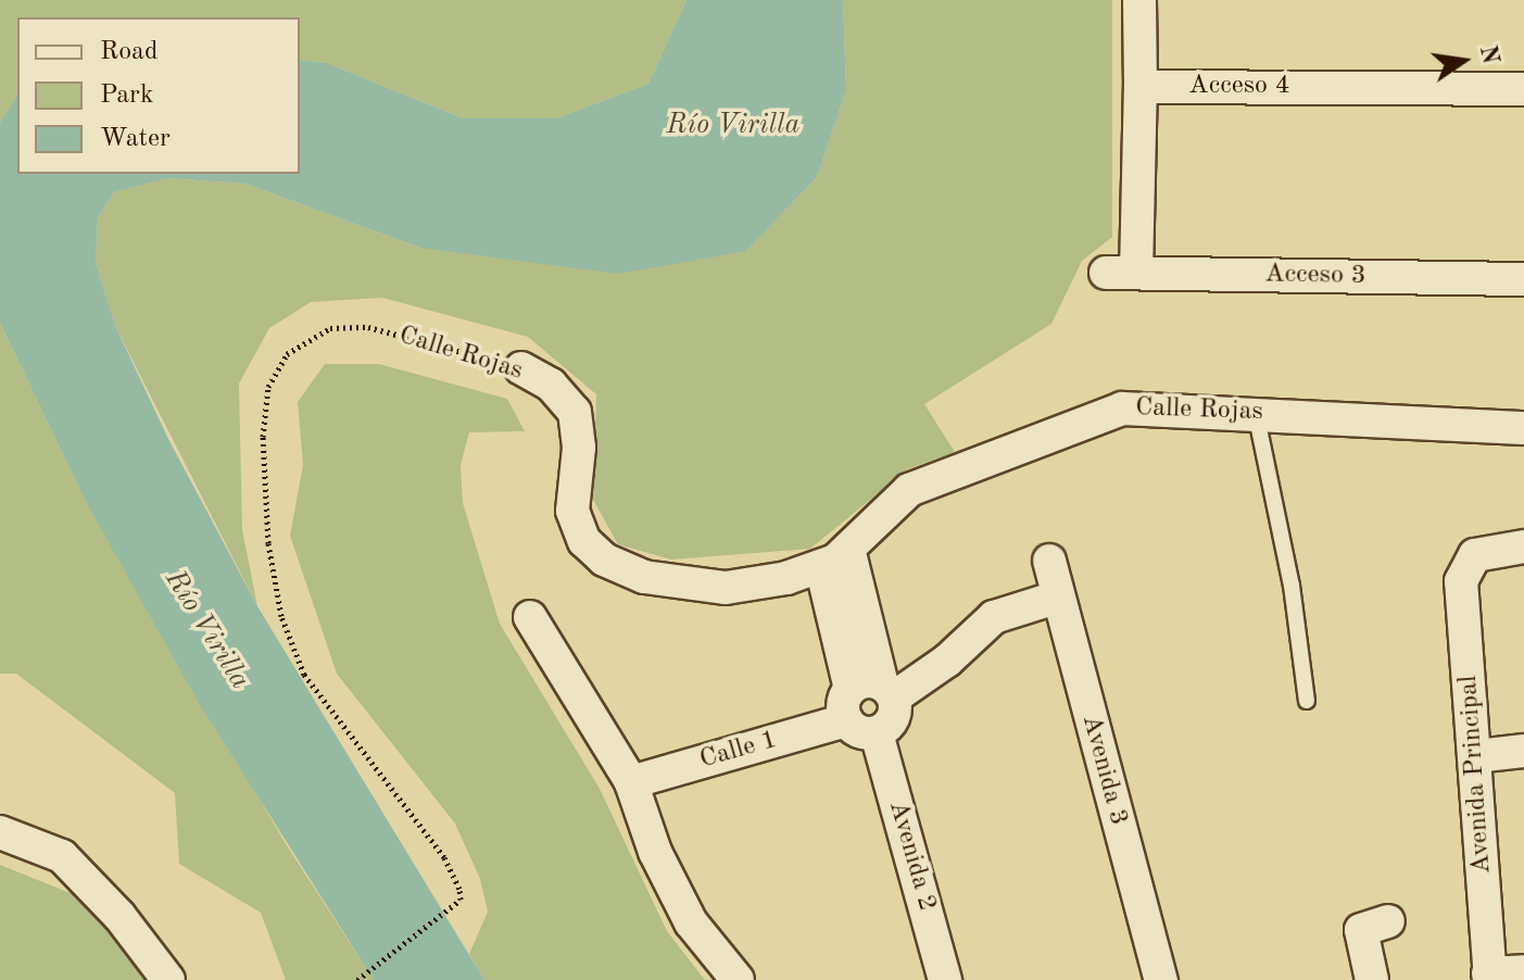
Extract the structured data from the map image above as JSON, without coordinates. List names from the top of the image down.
{
  "streets": {
    "street": [
      "Acceso 4",
      "Acceso 3",
      "Calle Rojas",
      "Calle 1",
      "Avenida 3",
      "Avenida Principal",
      "Avenida 2"
    ]
  },
  "crossings": [
    ["Acceso 4", "Acceso 3"],
    ["Calle 1", "Avenida 3"],
    ["Calle 1", "Avenida 2"]
  ],
  "water": ["Río Virilla"],
  "legend": ["Road", "Park", "Water"],
  "north": "right"
}
